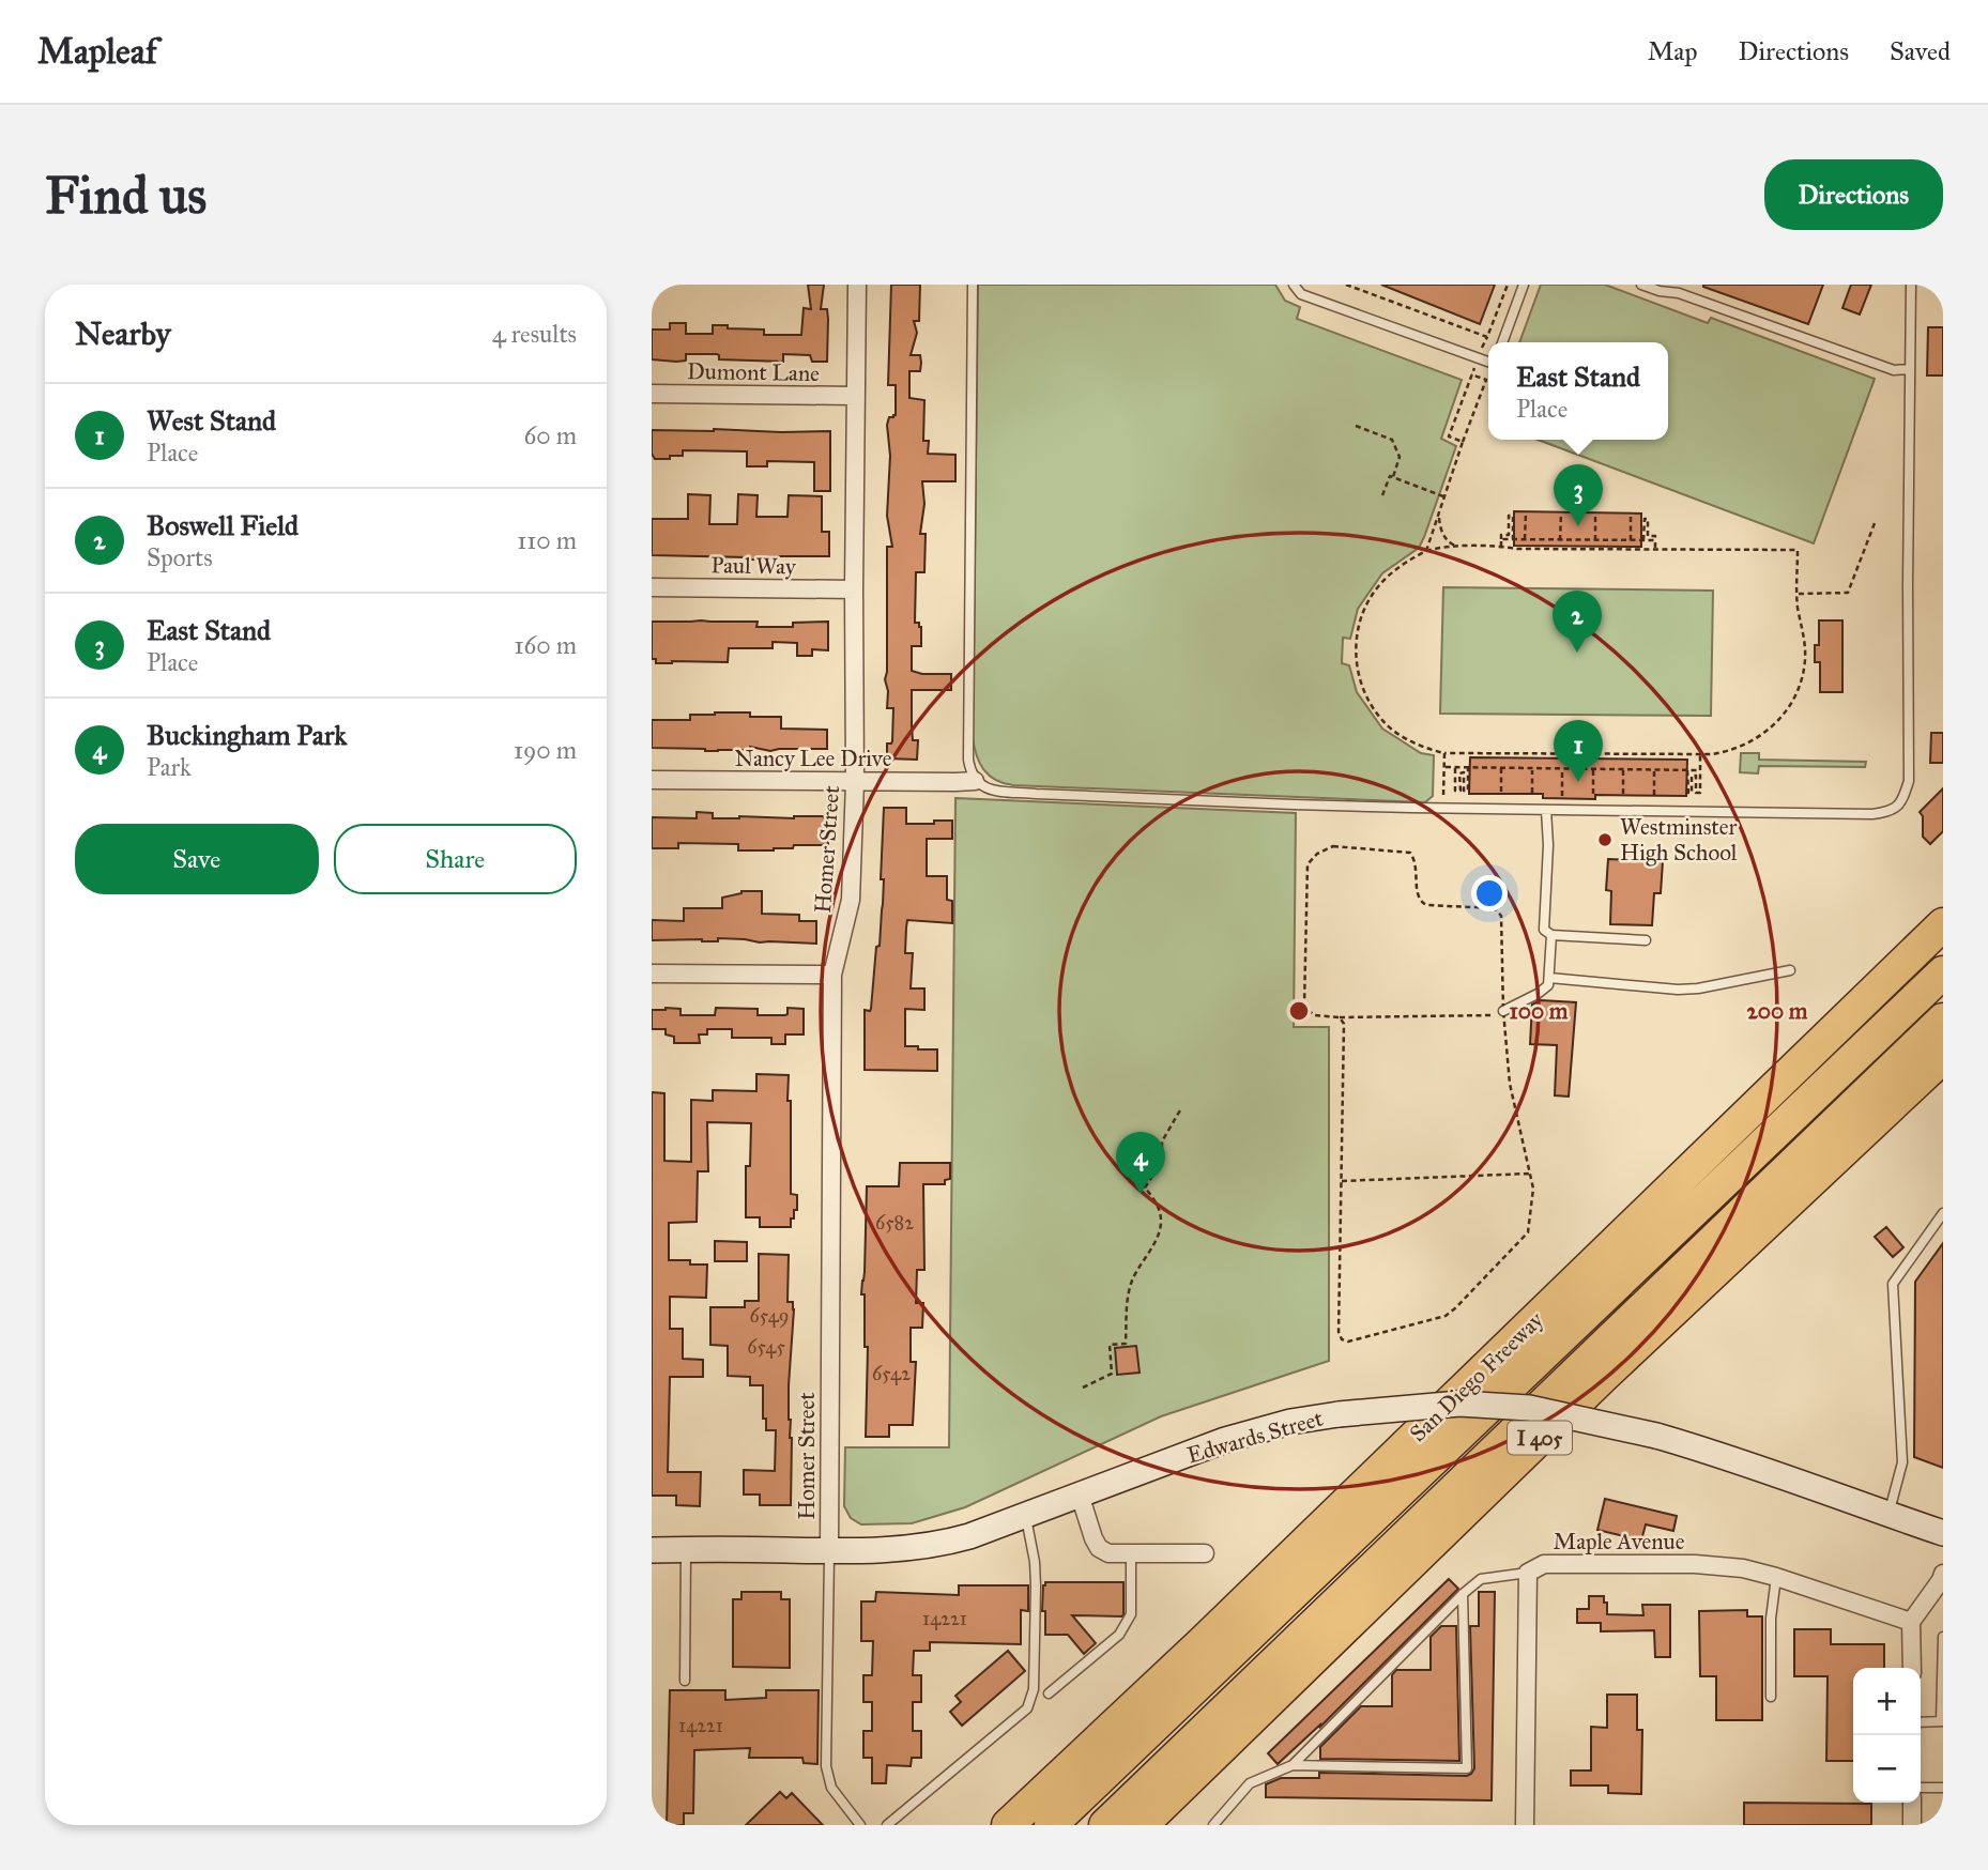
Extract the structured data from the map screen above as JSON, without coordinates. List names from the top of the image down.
{
  "streets": {
    "highway": ["San Diego Freeway", "I 405"],
    "street": [
      "Dumont Lane",
      "Paul Way",
      "Nancy Lee Drive",
      "Homer Street",
      "Edwards Street",
      "Maple Avenue"
    ]
  },
  "crossings": [
    ["Dumont Lane", "Homer Street"],
    ["Paul Way", "Homer Street"],
    ["Nancy Lee Drive", "Homer Street"],
    ["Homer Street", "Edwards Street"]
  ],
  "places": ["Westminster High School"],
  "house_numbers": [
    "6582",
    "6549",
    "6545",
    "6542",
    "14221",
    "14221"
  ],
  "page": {
    "header": "Mapleaf",
    "nav": ["Map", "Directions", "Saved"],
    "buttons": [
      "Directions",
      ["Save", "Share"]
    ],
    "title": "Find us",
    "heading": ["Nearby", "4 results"],
    "popup": ["East Stand", "Place"],
    "list": [
      {
        "mark": "1",
        "name": "West Stand",
        "note": "Place",
        "value": "60 m"
      },
      {
        "mark": "2",
        "name": "Boswell Field",
        "note": "Sports",
        "value": "110 m"
      },
      {
        "mark": "3",
        "name": "East Stand",
        "note": "Place",
        "value": "160 m"
      },
      {
        "mark": "4",
        "name": "Buckingham Park",
        "note": "Park",
        "value": "190 m"
      }
    ],
    "pins": [
      "3",
      "2",
      "1",
      "4"
    ],
    "map_buttons": ["+", "−"]
  },
  "rings": ["100 m", "200 m"]
}
